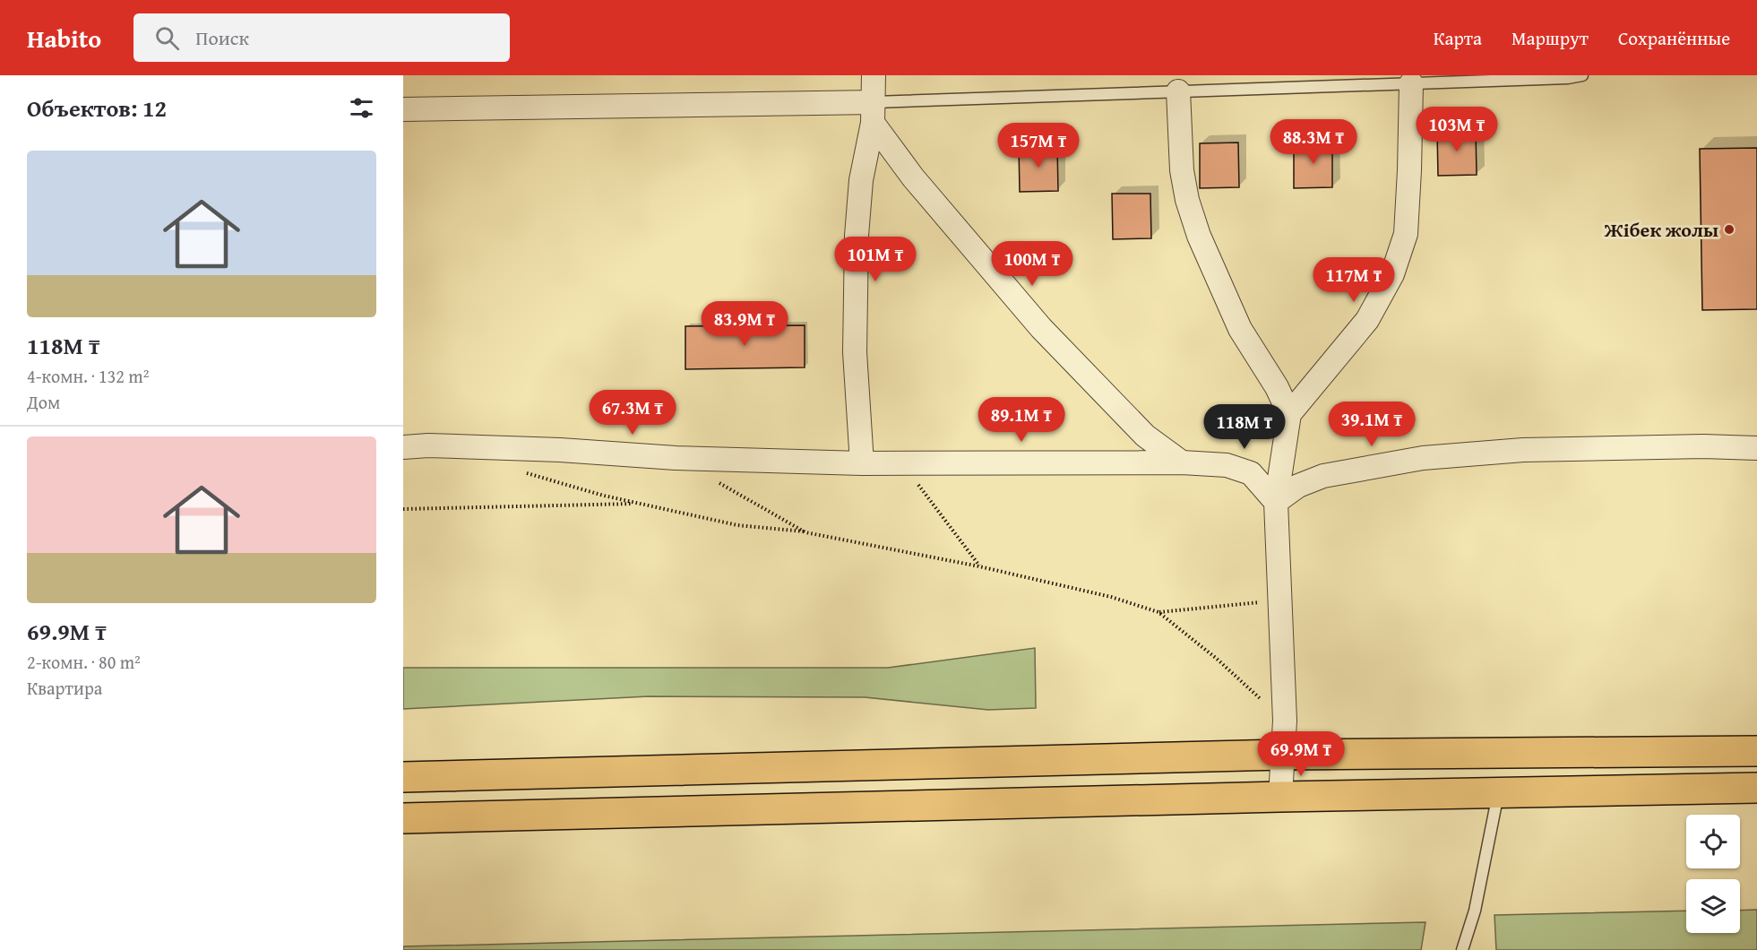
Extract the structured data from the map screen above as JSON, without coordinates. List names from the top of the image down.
{
  "places": ["Жібек жолы"],
  "page": {
    "header": "Habito",
    "search": "Поиск",
    "nav": ["Карта", "Маршрут", "Сохранённые"],
    "heading": "Объектов: 12",
    "price": [
      "103M ₸",
      "88.3M ₸",
      "157M ₸",
      "101M ₸",
      "100M ₸",
      "117M ₸",
      "83.9M ₸",
      "67.3M ₸",
      "89.1M ₸",
      "39.1M ₸",
      "118M ₸",
      "69.9M ₸"
    ],
    "list": [
      {
        "name": "118M ₸",
        "note": "4-комн. · 132 m² · Дом"
      },
      {
        "name": "69.9M ₸",
        "note": "2-комн. · 80 m² · Квартира"
      }
    ]
  }
}
